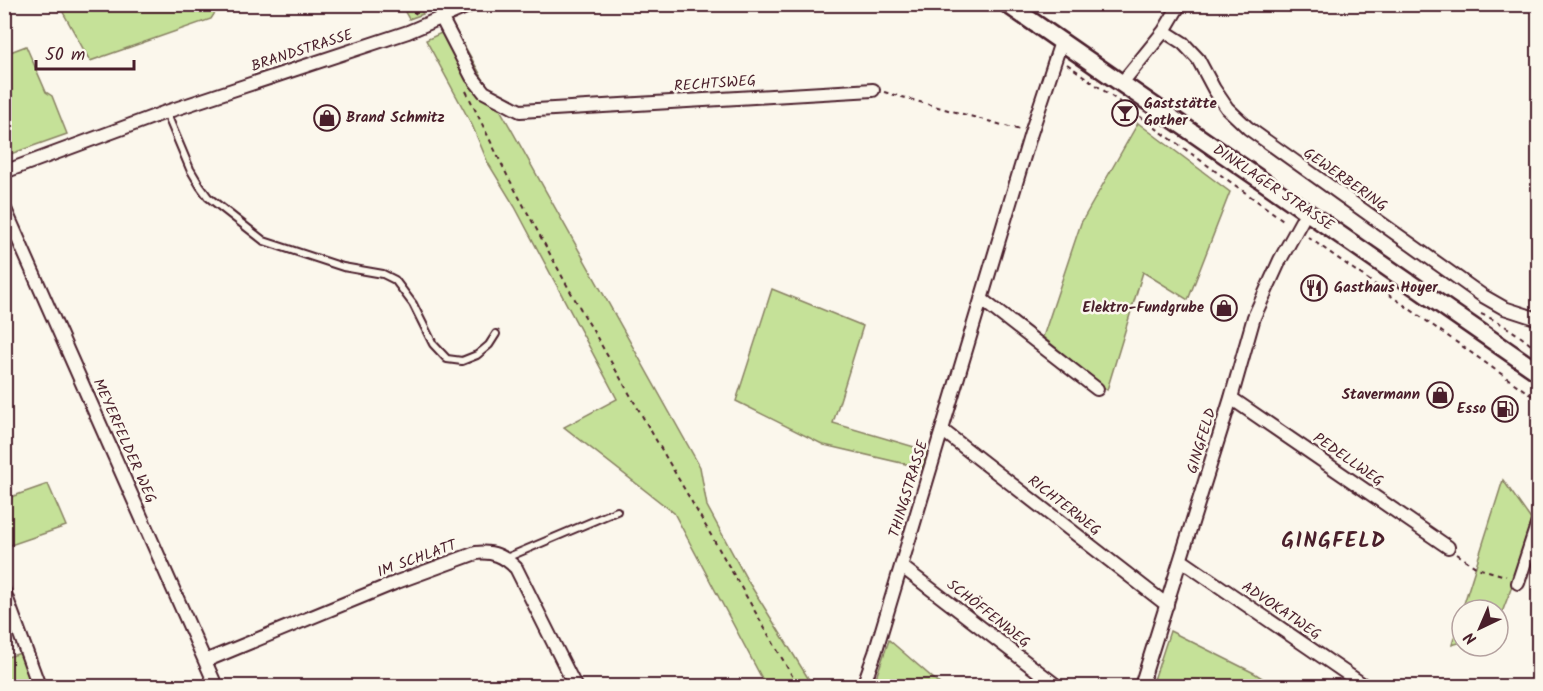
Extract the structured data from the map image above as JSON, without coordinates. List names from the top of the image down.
{
  "streets": {
    "main road": ["DINKLAGER STRASSE"],
    "street": [
      "BRANDSTRASSE",
      "RECHTSWEG",
      "GEWERBERING",
      "MEYERFELDER WEG",
      "GINGFELD",
      "PEDELLWEG",
      "THINGSTRASSE",
      "RICHTERWEG",
      "IM SCHLATT",
      "ADVOKATWEG",
      "SCHÖFFENWEG"
    ]
  },
  "crossings": [
    ["BRANDSTRASSE", "RECHTSWEG"],
    ["DINKLAGER STRASSE", "GINGFELD"],
    ["DINKLAGER STRASSE", "THINGSTRASSE"],
    ["MEYERFELDER WEG", "IM SCHLATT"],
    ["GINGFELD", "PEDELLWEG"],
    ["GINGFELD", "RICHTERWEG"],
    ["GINGFELD", "ADVOKATWEG"],
    ["THINGSTRASSE", "RICHTERWEG"],
    ["THINGSTRASSE", "SCHÖFFENWEG"]
  ],
  "districts": ["GINGFELD"],
  "places": {
    "bar": ["Gaststätte Gother"],
    "shop": ["Brand Schmitz", "Elektro-Fundgrube", "Stavermann"],
    "restaurant": ["Gasthaus Hoyer"],
    "fuel station": ["Esso"]
  },
  "scale_bar": "50 m",
  "north": "bottom left"
}
